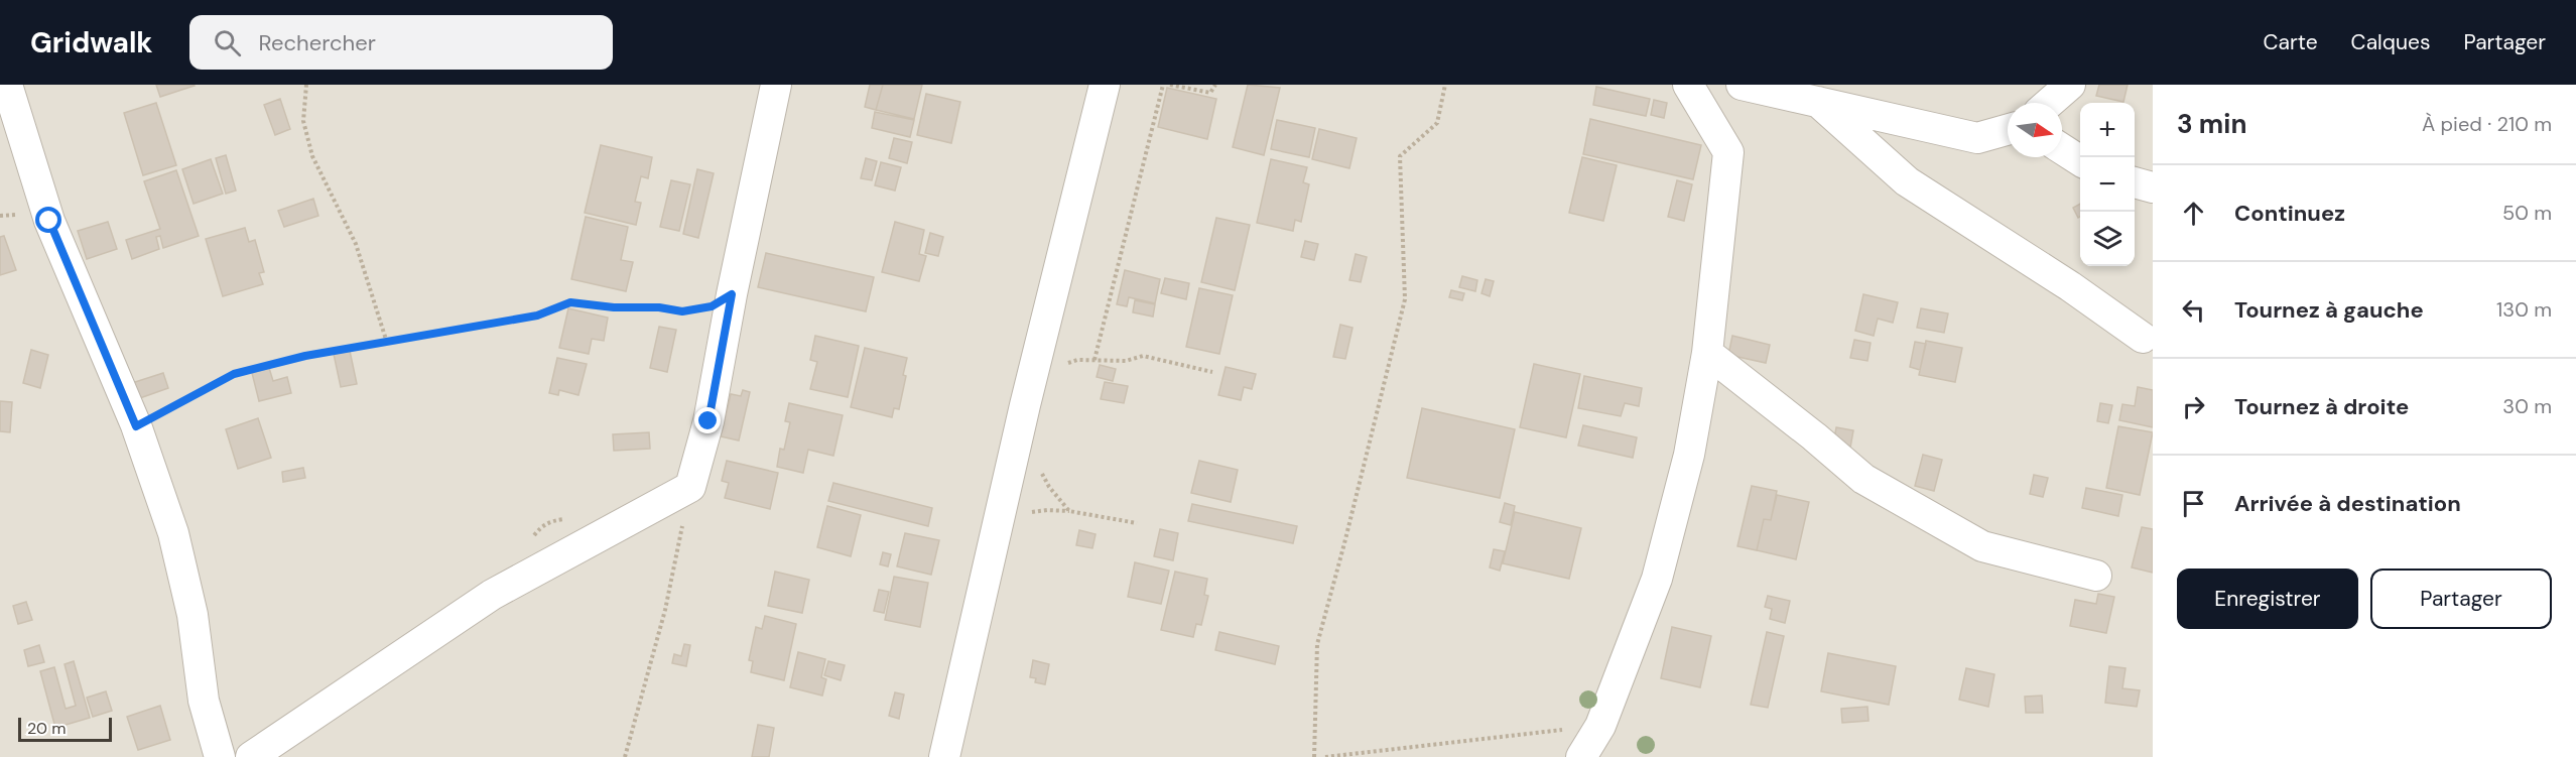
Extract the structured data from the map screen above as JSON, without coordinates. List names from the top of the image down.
{
  "scale_bar": "20 m",
  "north": "right",
  "page": {
    "header": "Gridwalk",
    "search": "Rechercher",
    "nav": ["Carte", "Calques", "Partager"],
    "heading": ["3 min", "À pied · 210 m"],
    "map_buttons": ["+", "−"],
    "list": [
      ["Continuez", "50 m"],
      ["Tournez à gauche", "130 m"],
      ["Tournez à droite", "30 m"],
      "Arrivée à destination"
    ],
    "buttons": ["Enregistrer", "Partager"],
    "scale": "20 m"
  }
}
